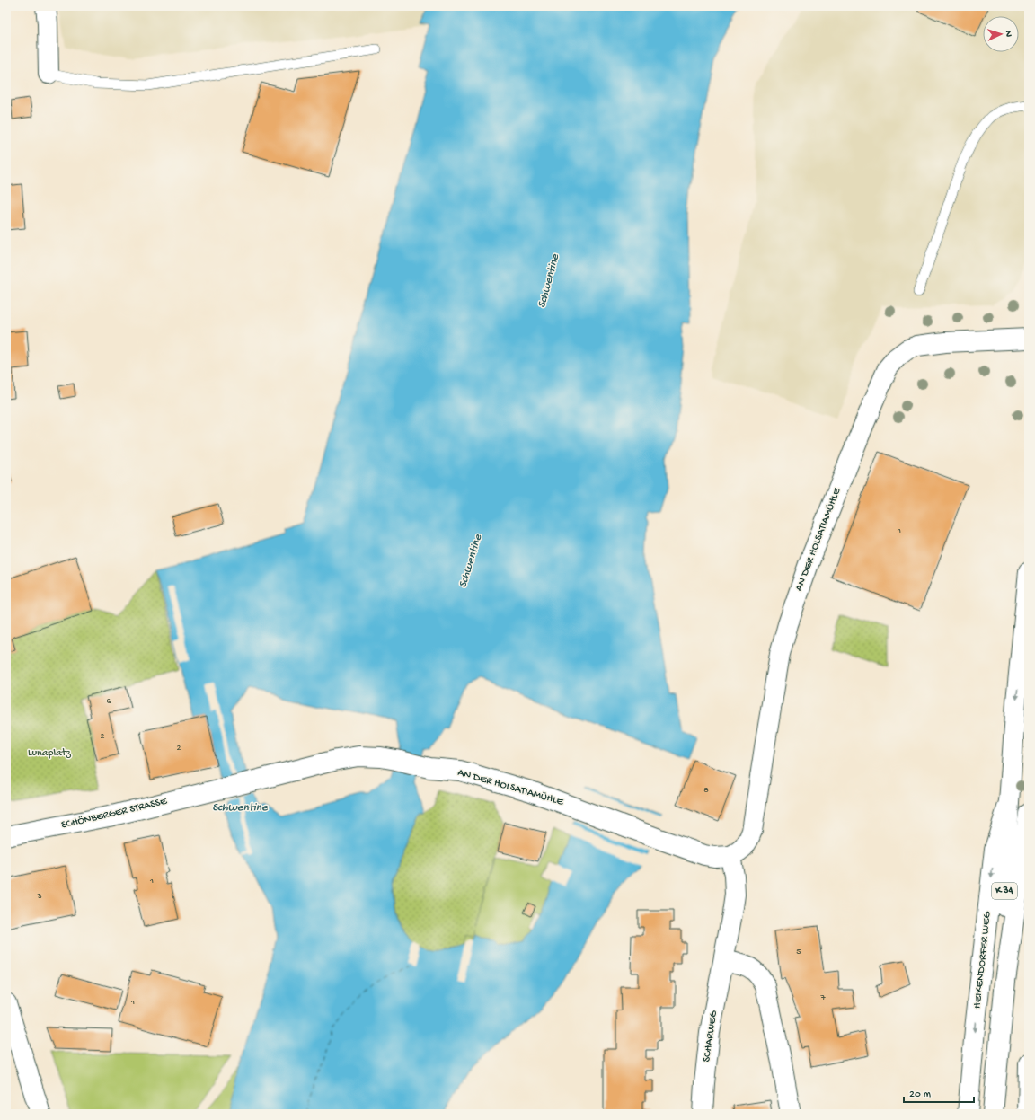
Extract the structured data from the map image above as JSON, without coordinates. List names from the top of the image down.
{
  "streets": {
    "main road": [
      "AN DER HOLSATIAMÜHLE",
      "SCHÖNBERGER STRASSE",
      "K 34",
      "HEIKENDORFER WEG",
      "SCHARWEG"
    ]
  },
  "crossings": [
    ["AN DER HOLSATIAMÜHLE", "SCHÖNBERGER STRASSE"],
    ["K 34", "HEIKENDORFER WEG"]
  ],
  "water": ["Schwentine"],
  "parks": ["Lunaplatz"],
  "house_numbers": [
    "1",
    "6",
    "2",
    "2",
    "8",
    "1",
    "3",
    "5",
    "7",
    "1"
  ],
  "scale_bar": "20 m",
  "north": "right"
}
